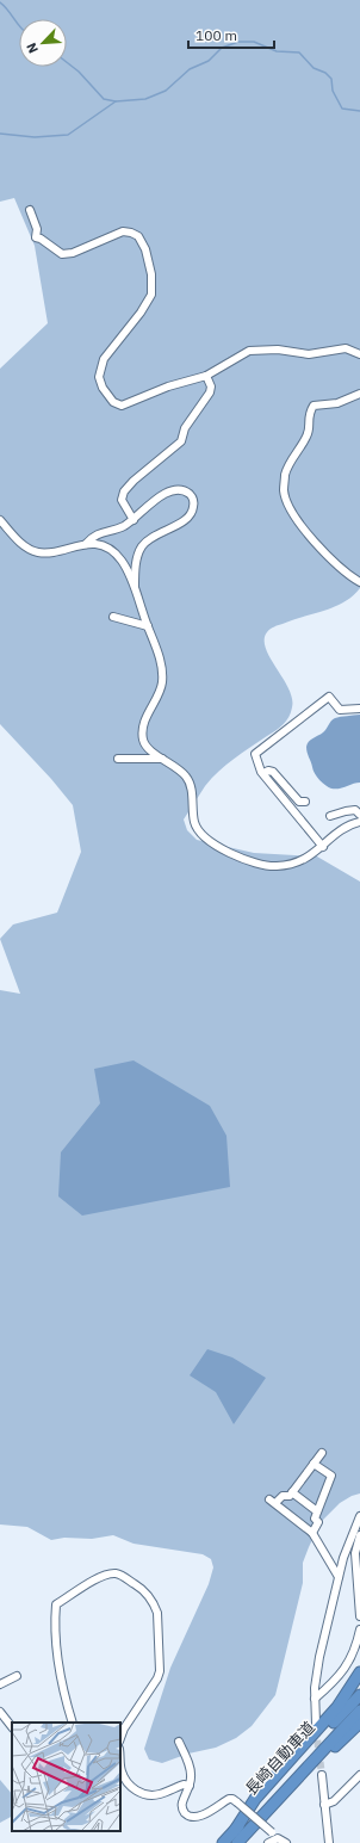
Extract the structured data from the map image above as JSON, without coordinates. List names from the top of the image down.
{
  "streets": {
    "highway": ["長崎自動車道"]
  },
  "scale_bar": "100 m",
  "north": "bottom left"
}
